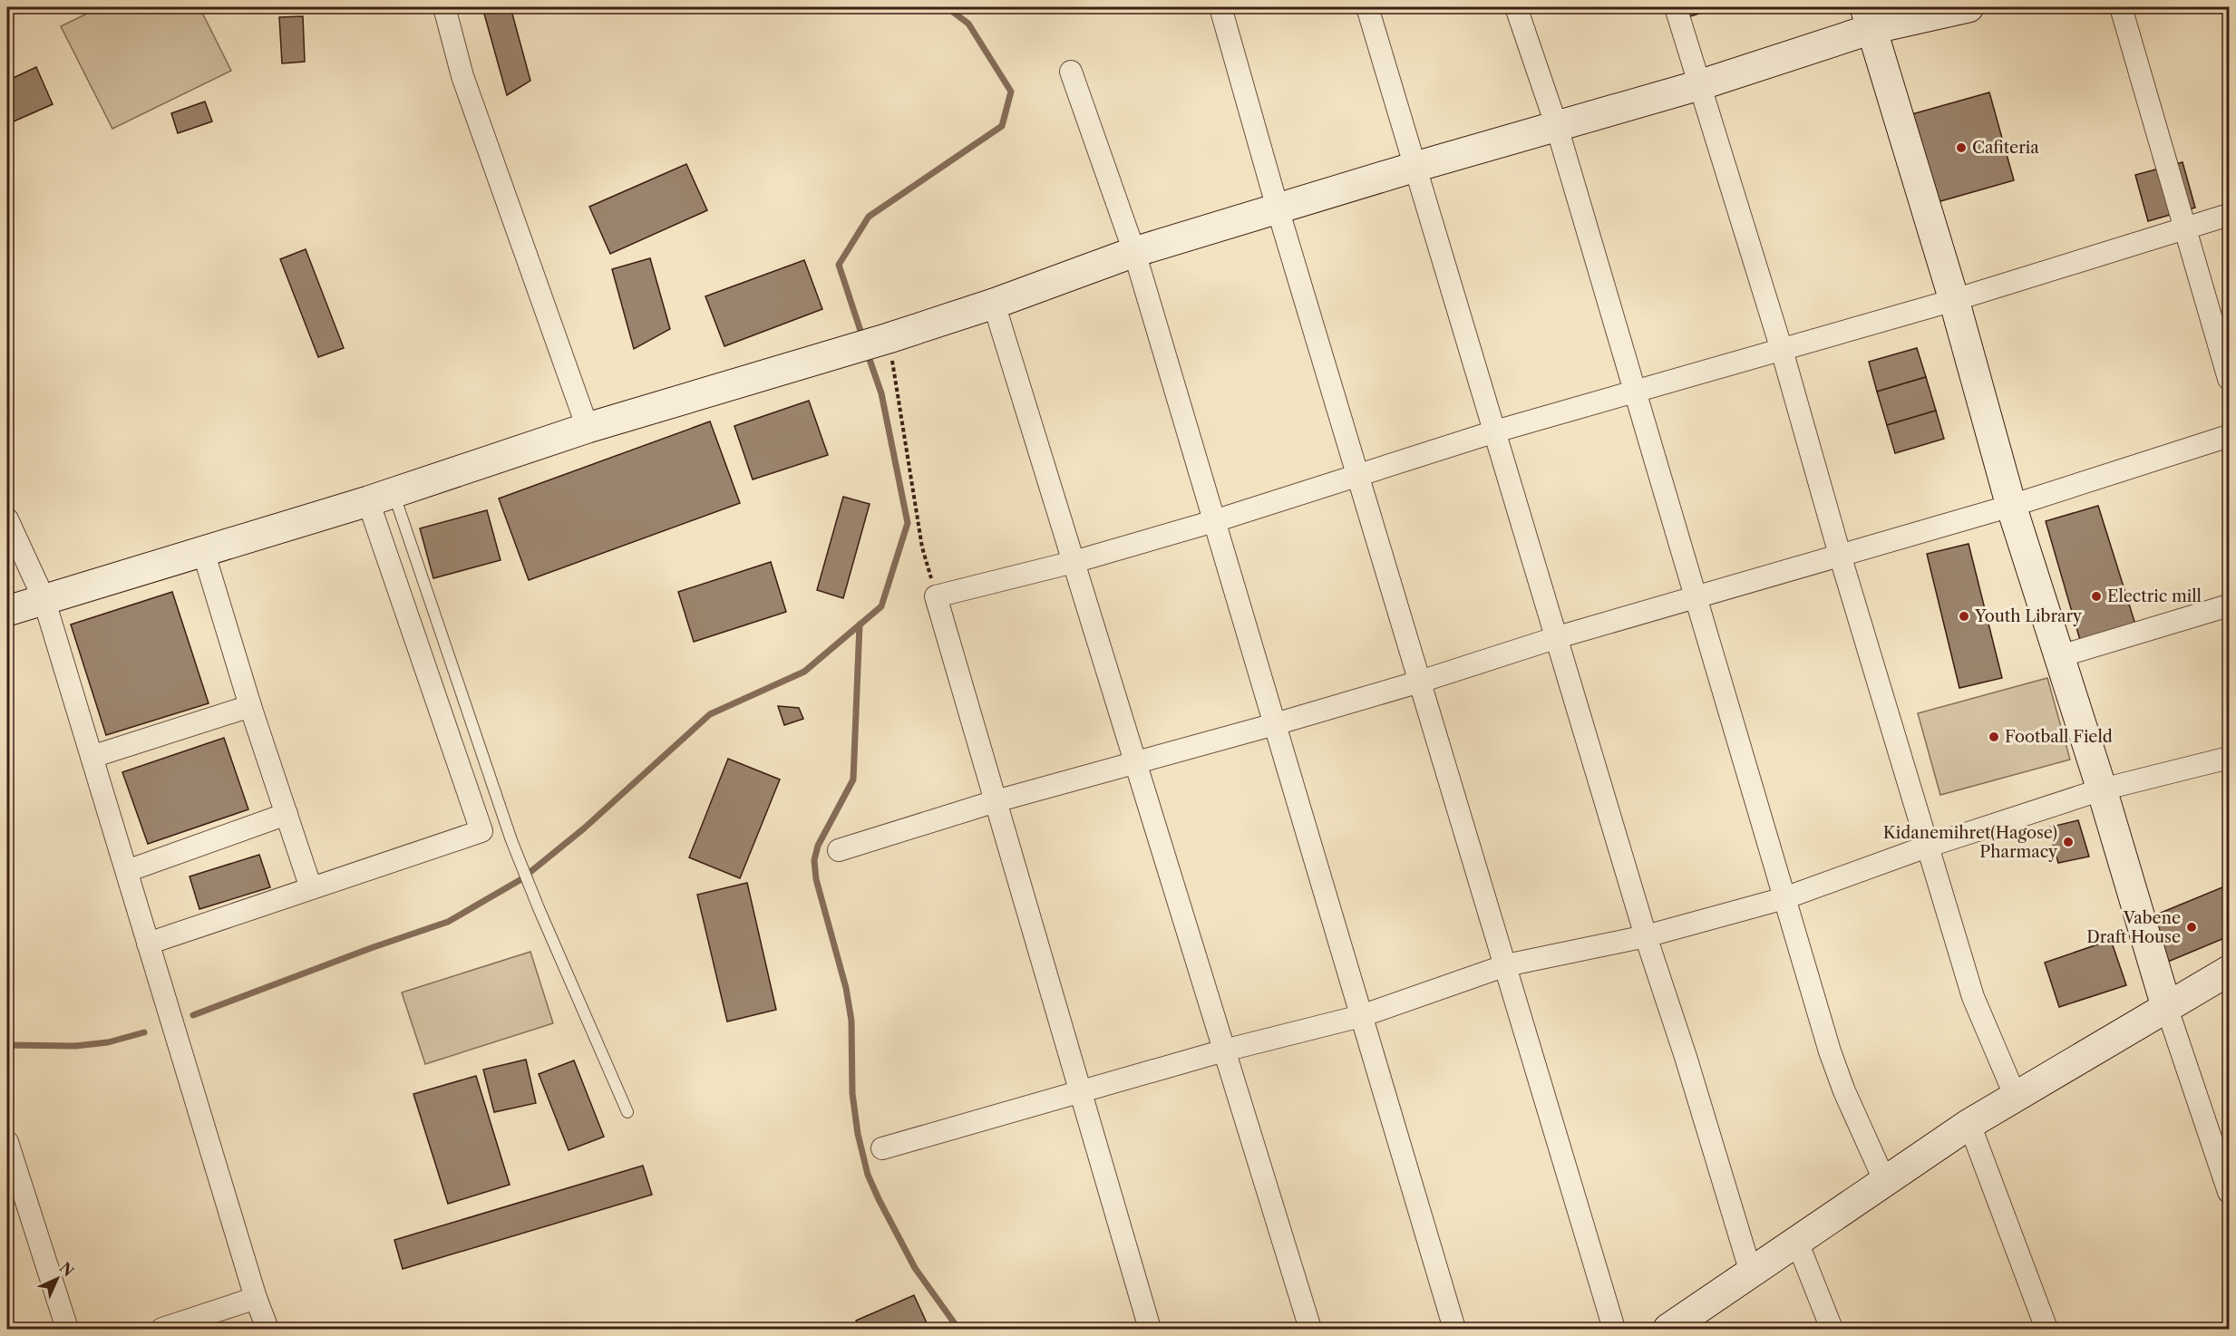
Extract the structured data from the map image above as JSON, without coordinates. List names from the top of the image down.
{
  "places": [
    "Cafiteria",
    "Electric mill",
    "Youth Library",
    "Football Field",
    "Kidanemihret(Hagose) Pharmacy",
    "Vabene Draft House"
  ],
  "north": "top right"
}
